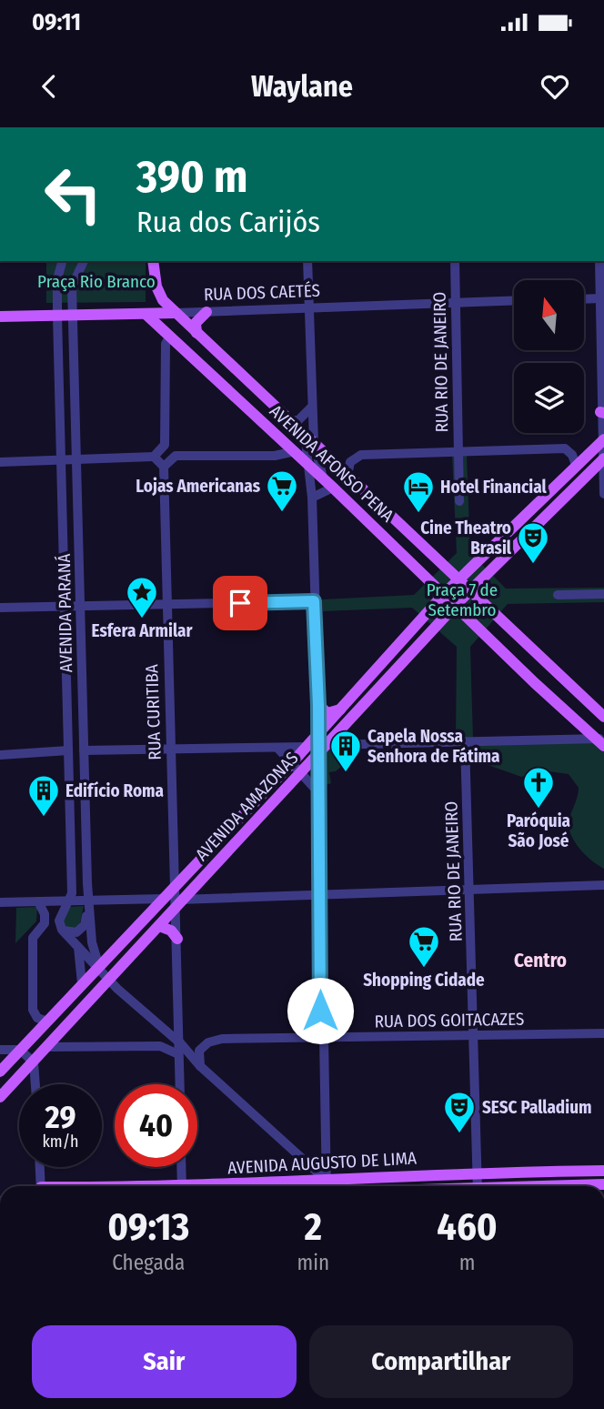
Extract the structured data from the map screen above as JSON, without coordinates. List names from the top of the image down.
{
  "streets": {
    "main road": [
      "RUA DOS CAETÉS",
      "AVENIDA AFONSO PENA",
      "AVENIDA AMAZONAS",
      "AVENIDA AUGUSTO DE LIMA"
    ],
    "street": [
      "RUA RIO DE JANEIRO",
      "AVENIDA PARANÁ",
      "RUA CURITIBA",
      "RUA DOS GOITACAZES"
    ]
  },
  "crossings": [
    ["RUA DOS CAETÉS", "RUA RIO DE JANEIRO"],
    ["RUA DOS CAETÉS", "AVENIDA AFONSO PENA"],
    ["RUA DOS CAETÉS", "AVENIDA PARANÁ"],
    ["RUA RIO DE JANEIRO", "RUA DOS GOITACAZES"],
    ["RUA RIO DE JANEIRO", "AVENIDA AUGUSTO DE LIMA"],
    ["AVENIDA AFONSO PENA", "AVENIDA AMAZONAS"],
    ["AVENIDA PARANÁ", "RUA CURITIBA"],
    ["AVENIDA PARANÁ", "AVENIDA AMAZONAS"],
    ["AVENIDA PARANÁ", "RUA DOS GOITACAZES"],
    ["AVENIDA PARANÁ", "AVENIDA AUGUSTO DE LIMA"],
    ["RUA CURITIBA", "AVENIDA AMAZONAS"]
  ],
  "districts": ["Centro"],
  "parks": ["Praça Rio Branco", "Praça 7 de Setembro"],
  "places": {
    "supermarket": ["Lojas Americanas", "Shopping Cidade"],
    "hotel": ["Hotel Financial"],
    "theatre": ["Cine Theatro Brasil", "SESC Palladium"],
    "place": ["Esfera Armilar"],
    "building": ["Capela Nossa Senhora de Fátima", "Edifício Roma"],
    "church": ["Paróquia São José"]
  },
  "north": "top",
  "page": {
    "status": "09:11",
    "header": "Waylane",
    "turn": ["390 m", "Rua dos Carijós"],
    "speed": "29 km/h",
    "limit": "40",
    "eta": [
      "09:13",
      "Chegada",
      "2",
      "min",
      "460",
      "m"
    ],
    "buttons": ["Sair", "Compartilhar"]
  }
}
